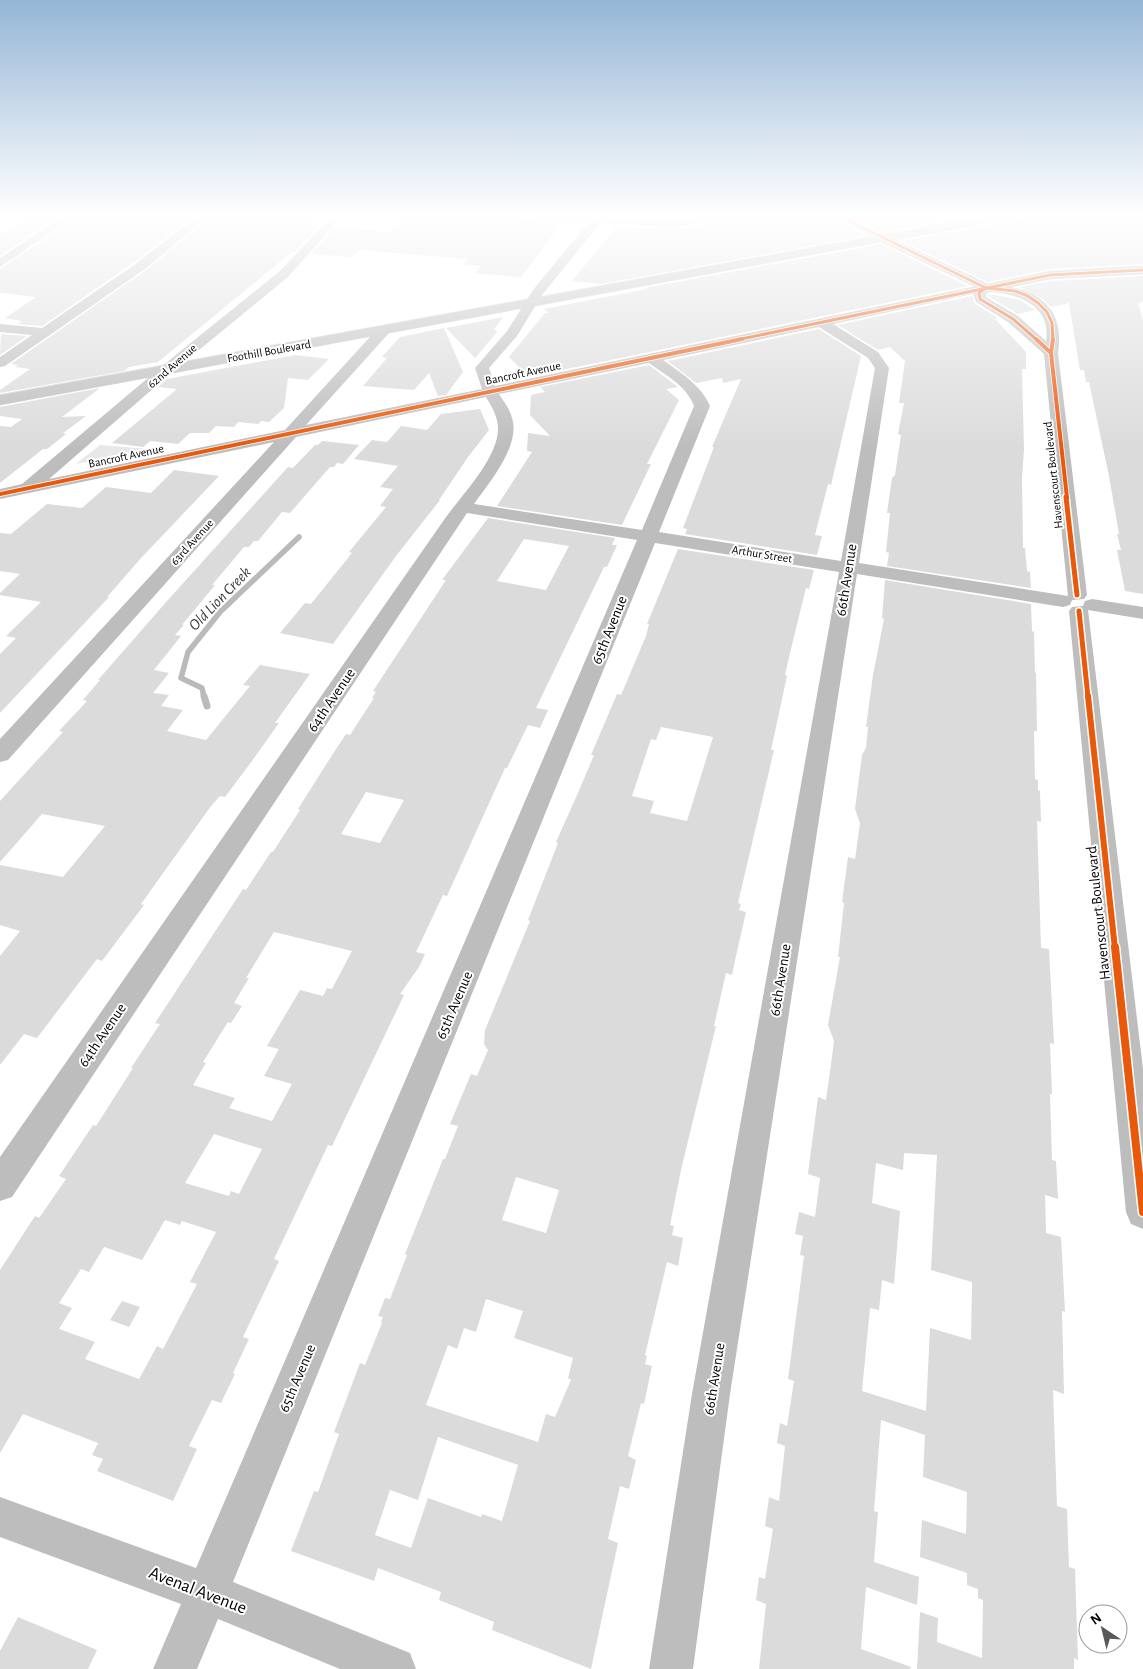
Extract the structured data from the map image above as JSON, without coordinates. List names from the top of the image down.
{
  "streets": {
    "main road": ["Foothill Boulevard"],
    "street": [
      "62nd Avenue",
      "Bancroft Avenue",
      "Havenscourt Boulevard",
      "63rd Avenue",
      "Arthur Street",
      "66th Avenue",
      "65th Avenue",
      "64th Avenue",
      "Avenal Avenue"
    ]
  },
  "crossings": [
    ["Foothill Boulevard", "62nd Avenue"],
    ["Foothill Boulevard", "63rd Avenue"],
    ["Foothill Boulevard", "64th Avenue"],
    ["62nd Avenue", "Bancroft Avenue"],
    ["Bancroft Avenue", "63rd Avenue"],
    ["Bancroft Avenue", "66th Avenue"],
    ["Bancroft Avenue", "65th Avenue"],
    ["Bancroft Avenue", "64th Avenue"],
    ["Havenscourt Boulevard", "Arthur Street"],
    ["Arthur Street", "66th Avenue"],
    ["Arthur Street", "65th Avenue"],
    ["Arthur Street", "64th Avenue"],
    ["65th Avenue", "Avenal Avenue"]
  ],
  "water": ["Old Lion Creek"],
  "north": "top left"
}
